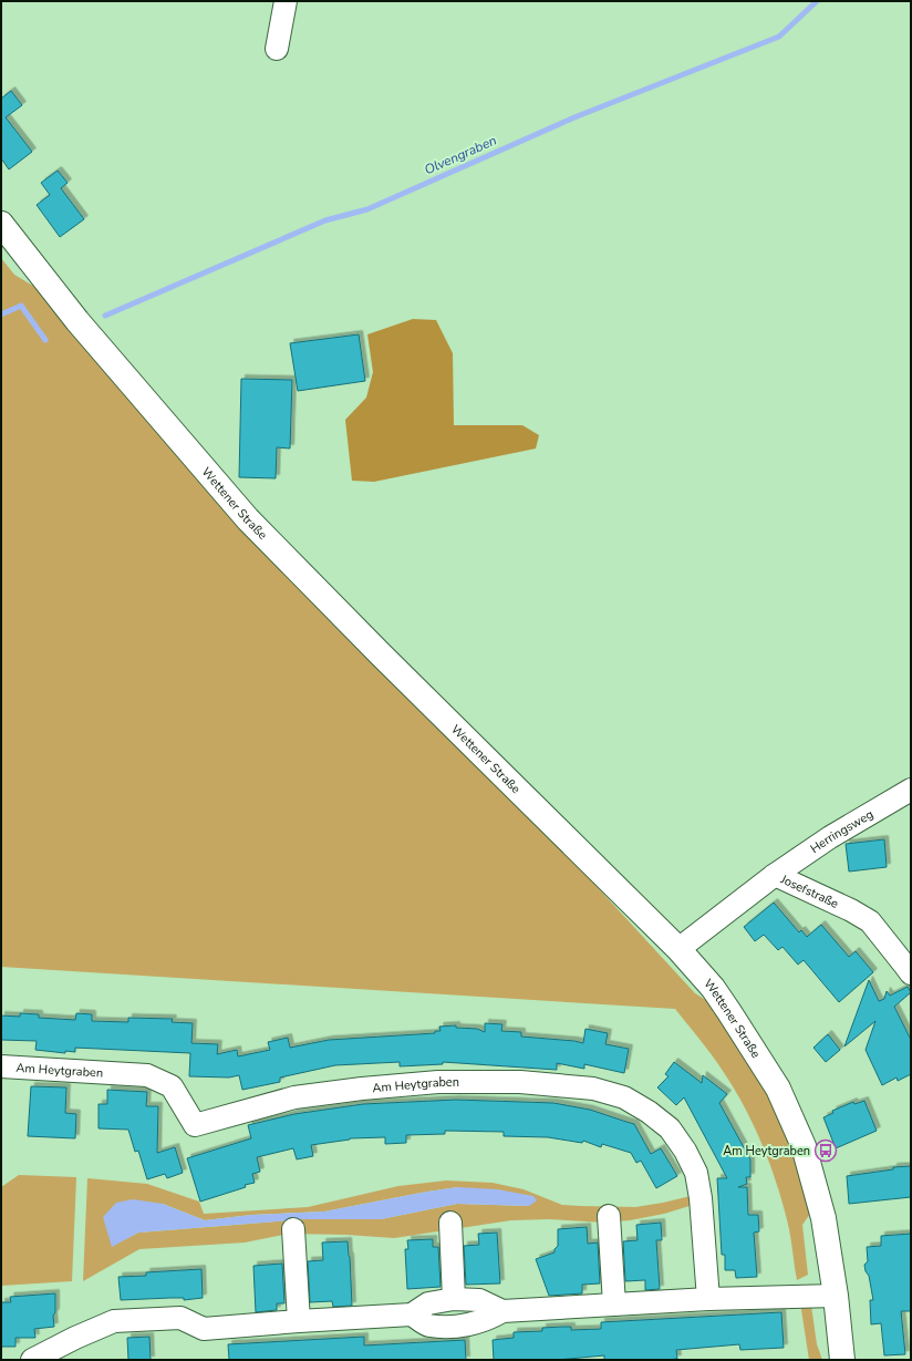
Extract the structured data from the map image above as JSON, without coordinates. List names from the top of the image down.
{
  "streets": {
    "street": [
      "Wettener Straße",
      "Herringsweg",
      "Josefstraße",
      "Am Heytgraben"
    ]
  },
  "crossings": [
    ["Wettener Straße", "Josefstraße"],
    ["Herringsweg", "Josefstraße"]
  ],
  "water": ["Olvengraben"],
  "places": {
    "bus stop": ["Am Heytgraben"]
  }
}
